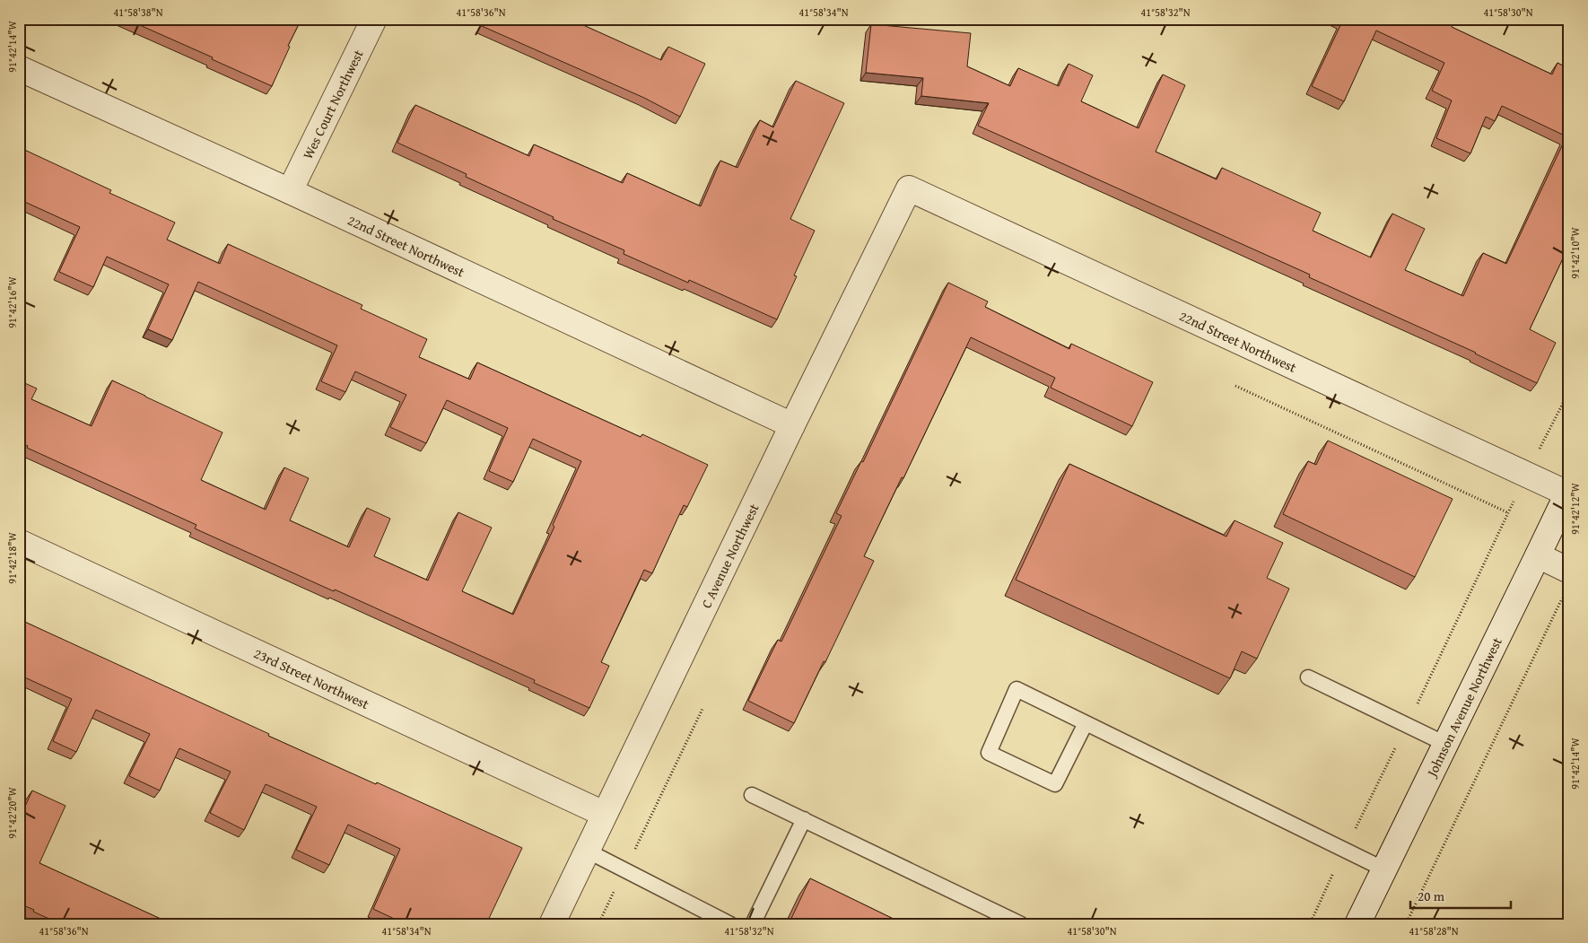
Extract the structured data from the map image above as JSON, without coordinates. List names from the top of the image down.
{
  "streets": {
    "street": [
      "Wes Court Northwest",
      "22nd Street Northwest",
      "C Avenue Northwest",
      "23rd Street Northwest",
      "Johnson Avenue Northwest"
    ]
  },
  "crossings": [
    ["Wes Court Northwest", "22nd Street Northwest"],
    ["22nd Street Northwest", "C Avenue Northwest"],
    ["22nd Street Northwest", "Johnson Avenue Northwest"],
    ["C Avenue Northwest", "23rd Street Northwest"]
  ],
  "scale_bar": "20 m",
  "coordinates": [
    "41°58'38\"N",
    "41°58'36\"N",
    "41°58'34\"N",
    "41°58'32\"N",
    "41°58'30\"N",
    "91°42'14\"W",
    "91°42'10\"W",
    "91°42'16\"W",
    "91°42'12\"W",
    "91°42'18\"W",
    "91°42'20\"W",
    "41°58'28\"N"
  ]
}
